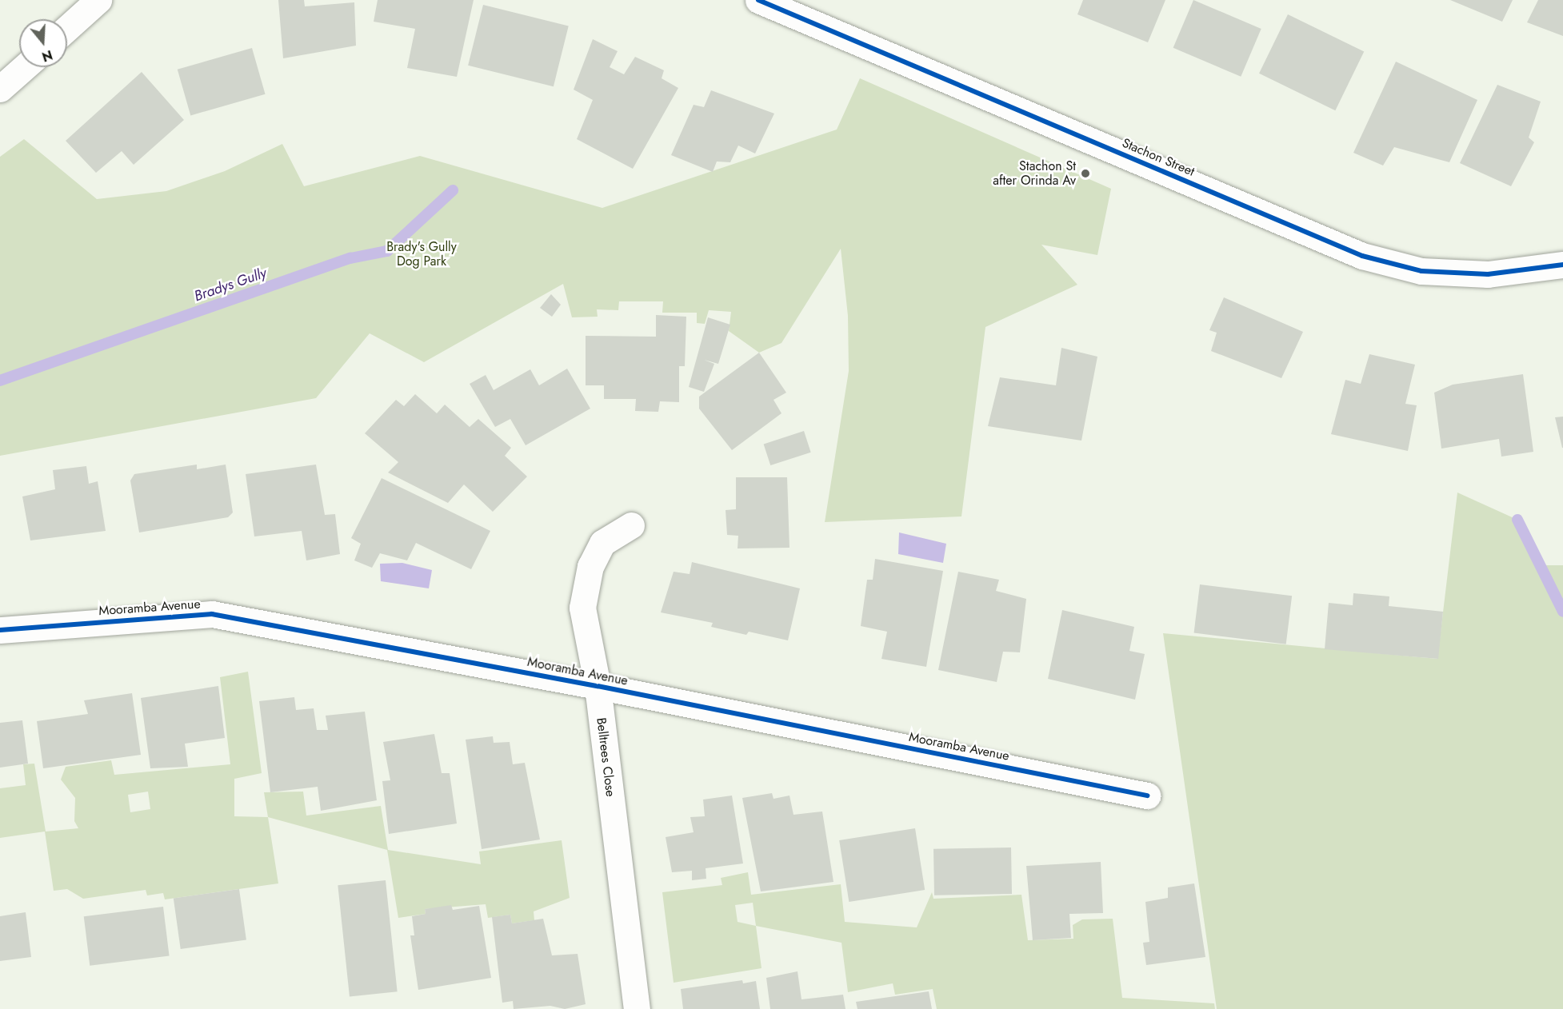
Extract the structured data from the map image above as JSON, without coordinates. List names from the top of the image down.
{
  "streets": {
    "street": ["Stachon Street", "Mooramba Avenue", "Belltrees Close"]
  },
  "crossings": [
    ["Mooramba Avenue", "Belltrees Close"]
  ],
  "water": ["Bradys Gully"],
  "parks": ["Brady's Gully Dog Park"],
  "places": ["Stachon St after Orinda Av"],
  "north": "bottom"
}
